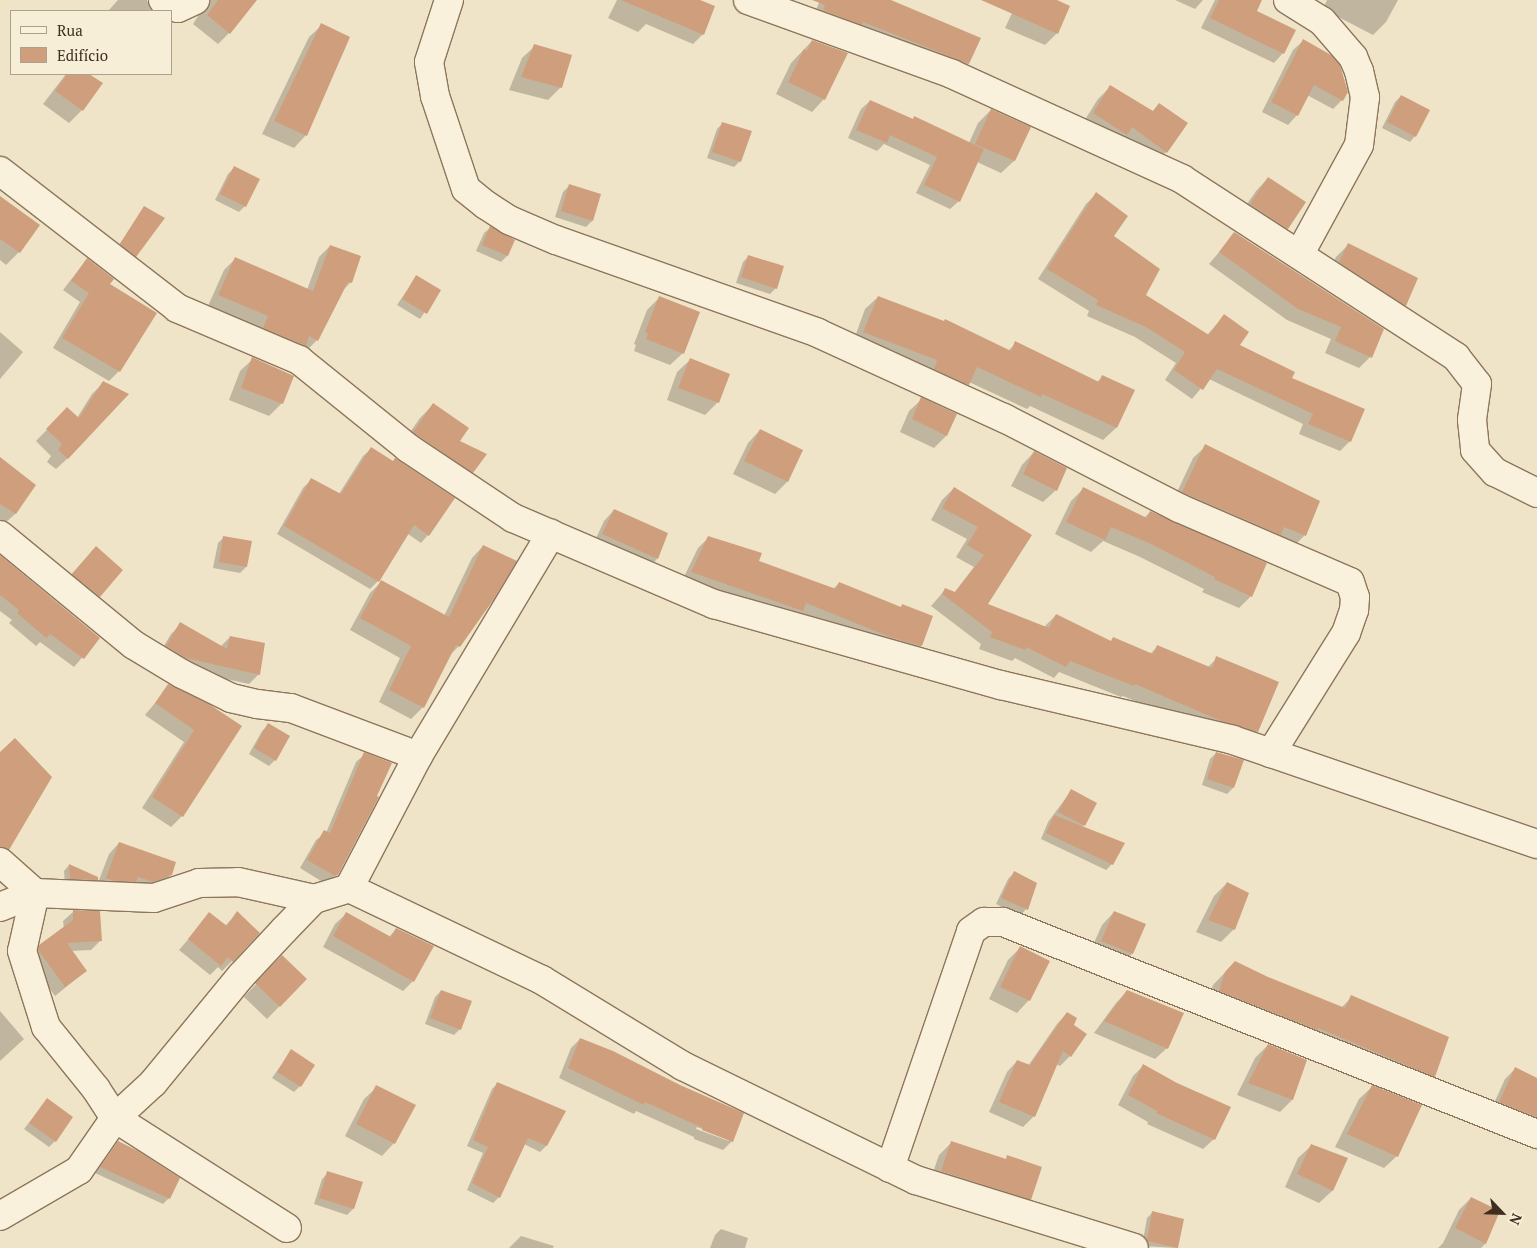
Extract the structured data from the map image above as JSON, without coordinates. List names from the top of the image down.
{
  "legend": ["Rua", "Edifício"],
  "north": "bottom right"
}
